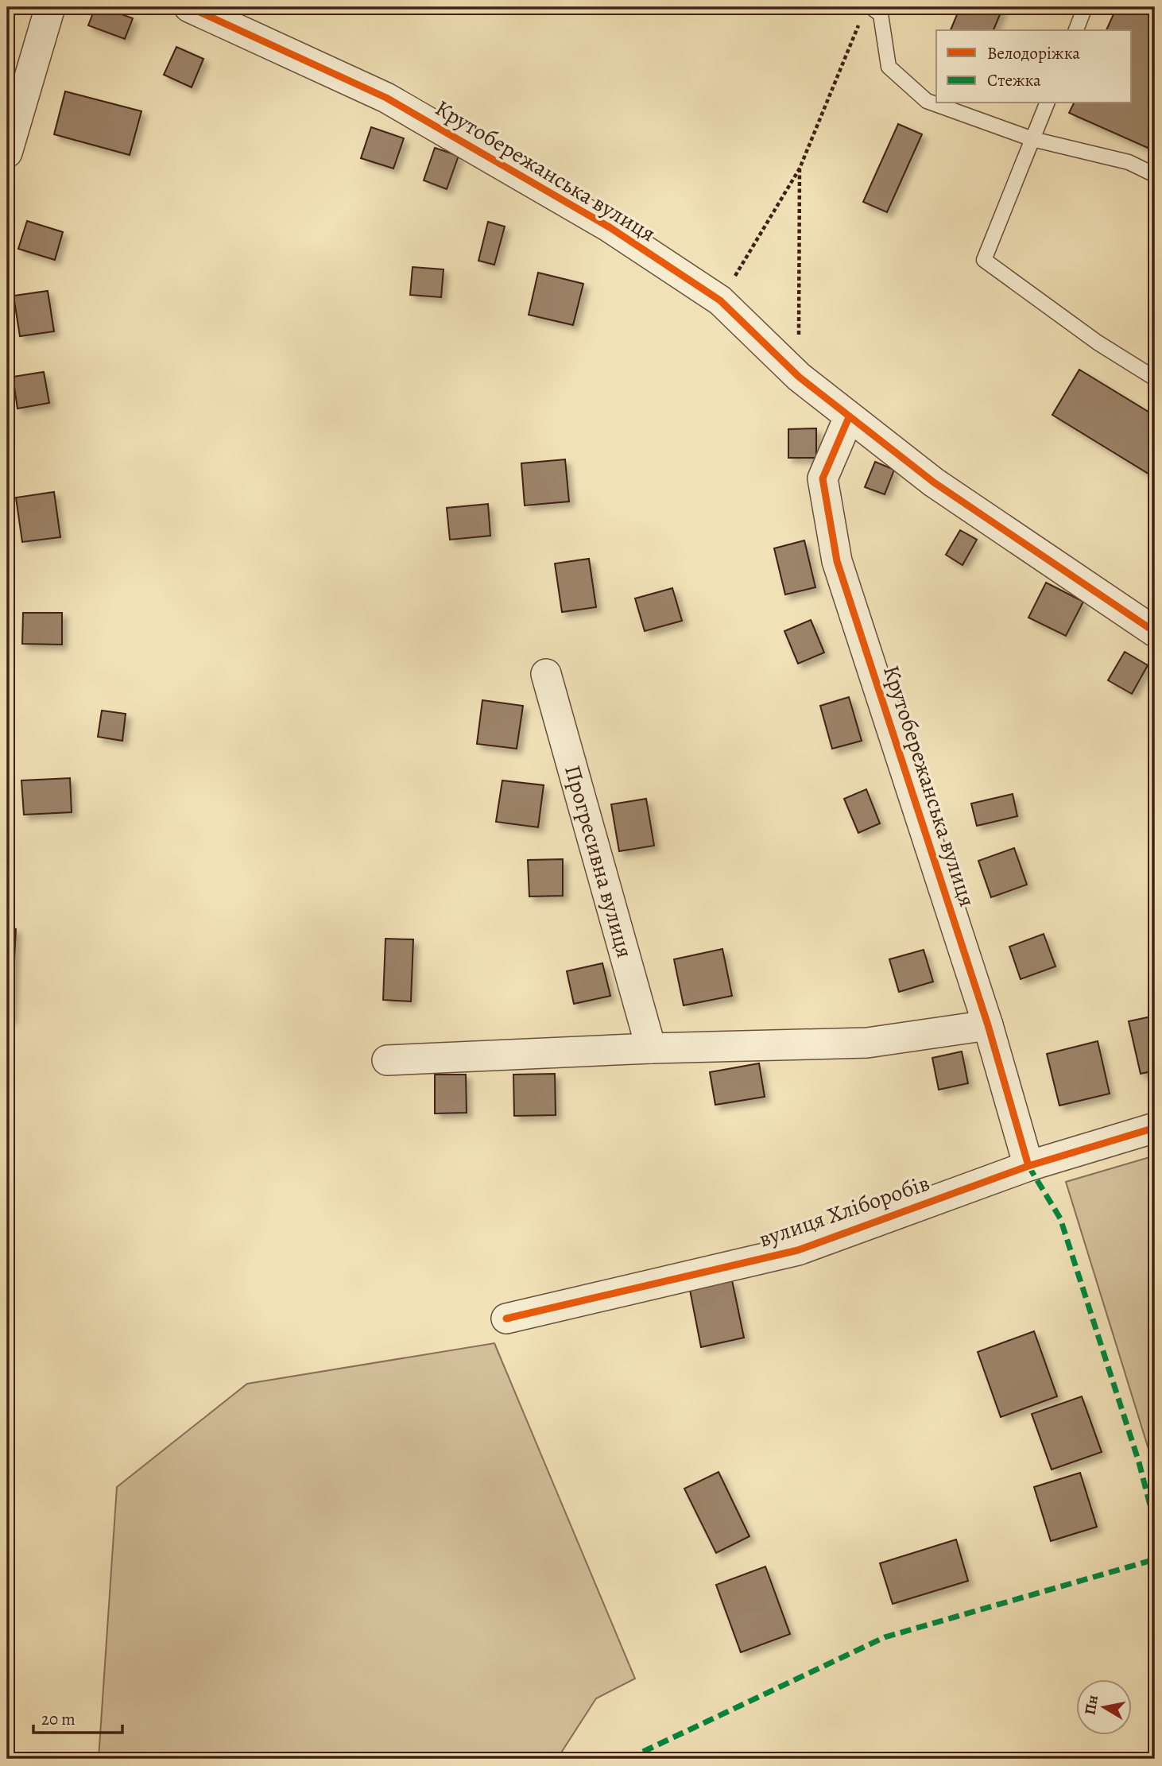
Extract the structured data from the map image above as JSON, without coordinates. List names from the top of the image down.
{
  "streets": {
    "street": ["Крутобережанська вулиця", "Прогресивна вулиця", "вулиця Хліборобів"]
  },
  "crossings": [
    ["Крутобережанська вулиця", "вулиця Хліборобів"]
  ],
  "legend": ["Велодоріжка", "Стежка"],
  "scale_bar": "20 m",
  "north": "left"
}
